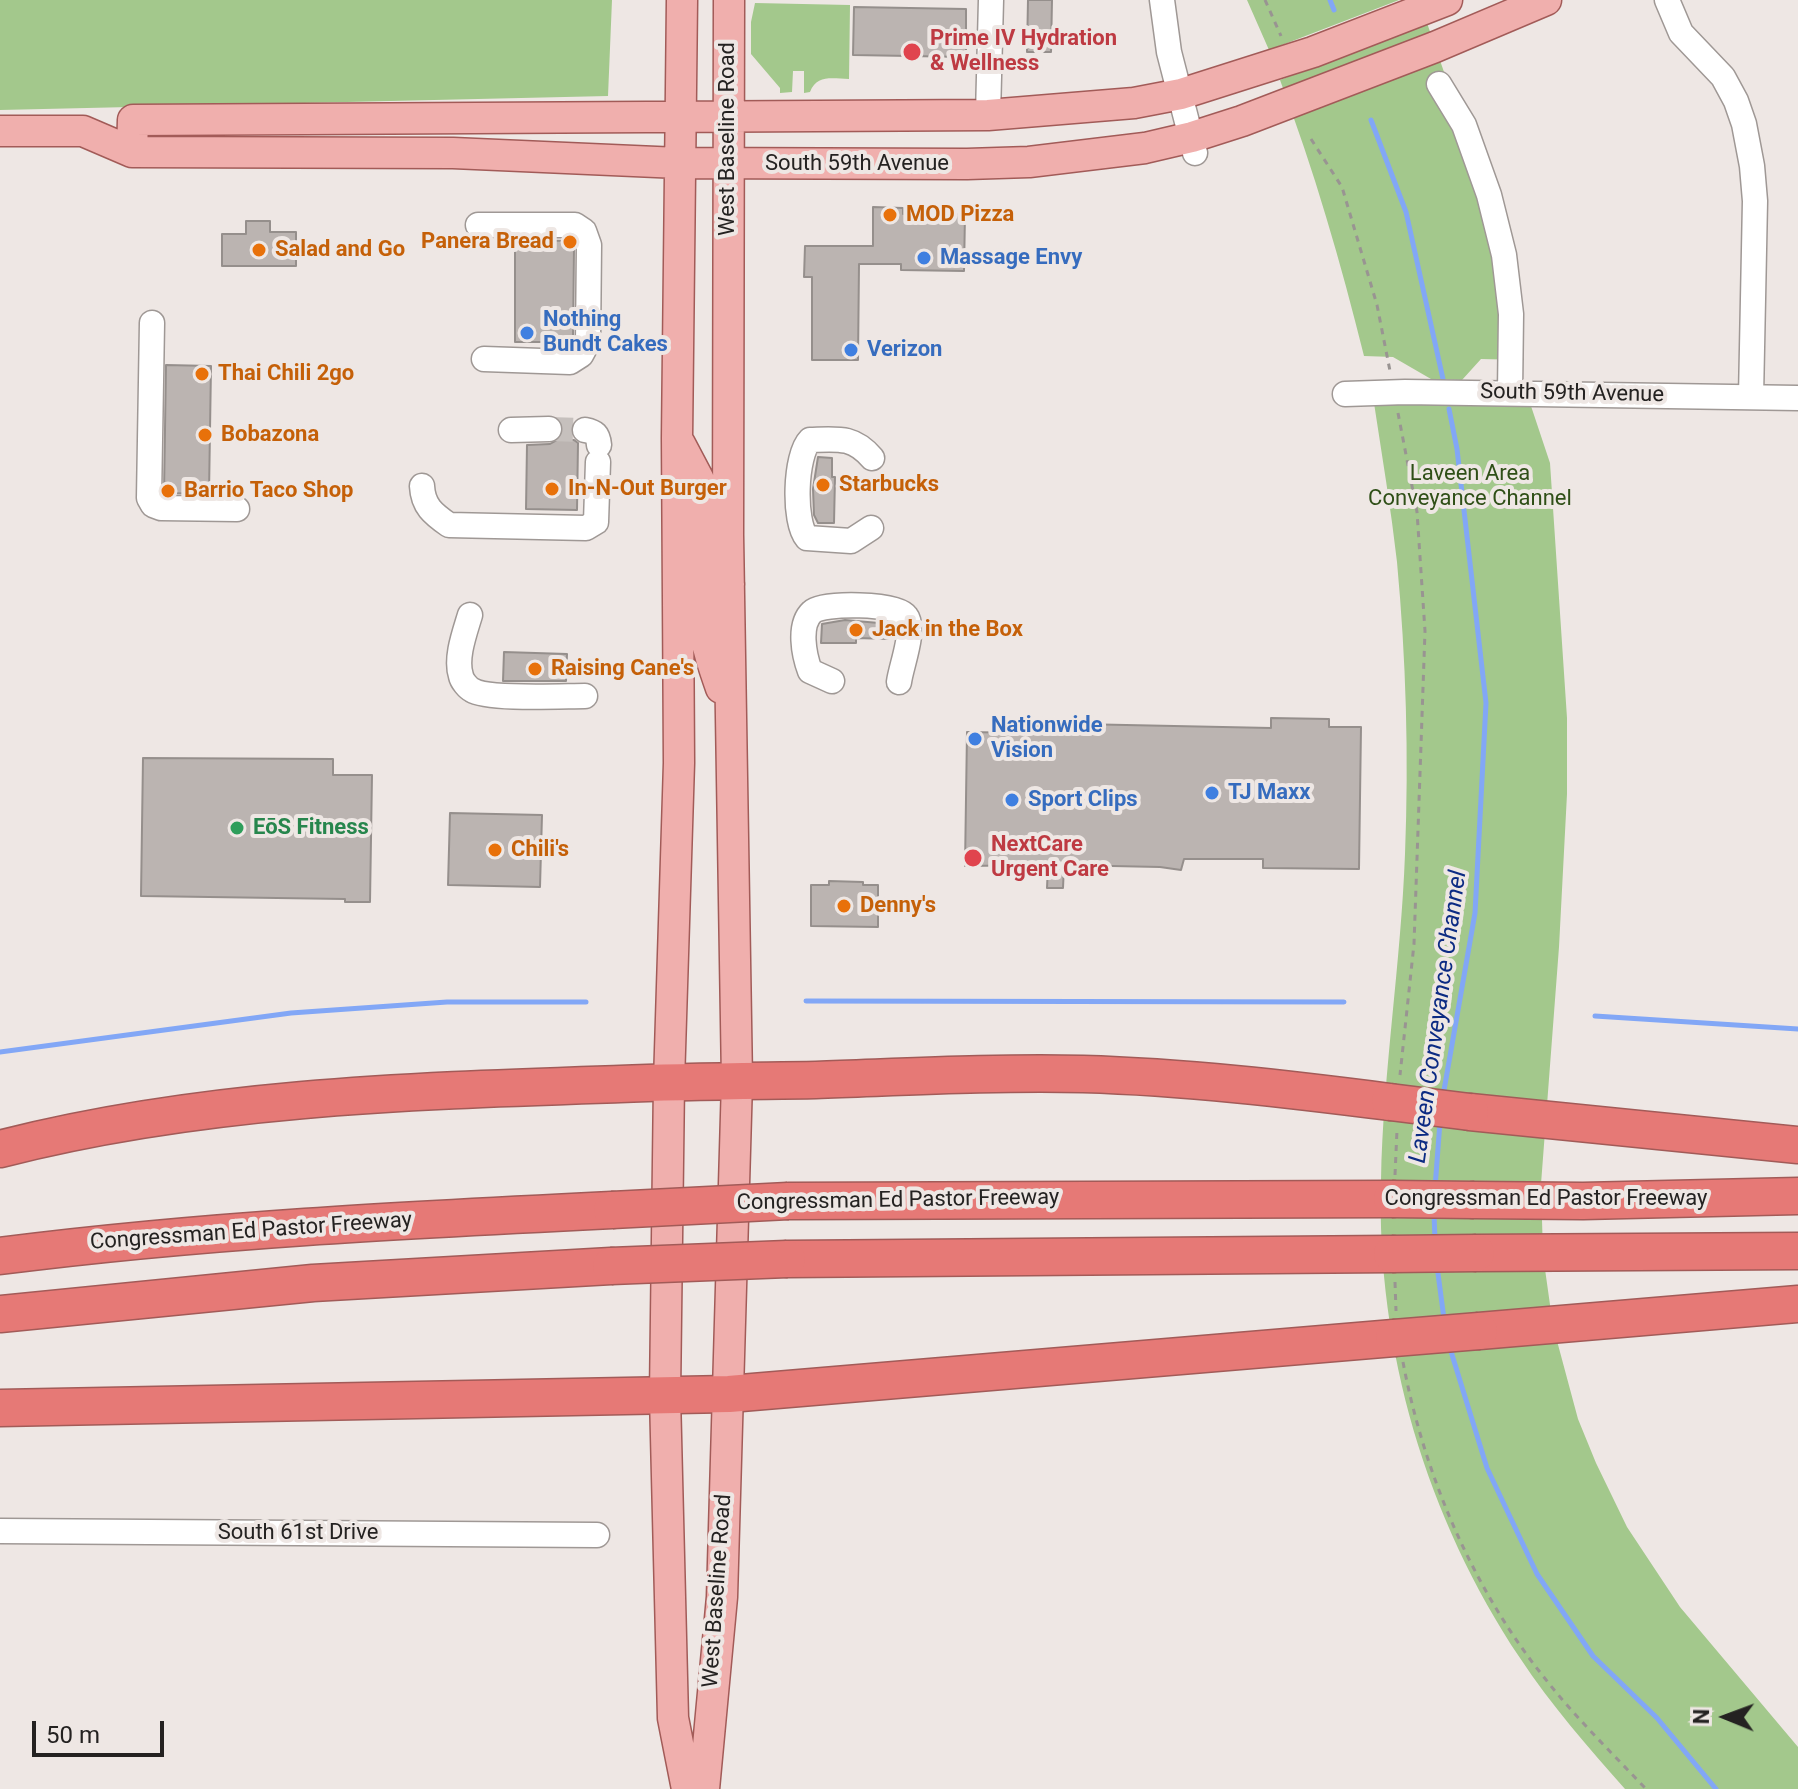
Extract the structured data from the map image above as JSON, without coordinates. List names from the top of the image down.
{
  "streets": {
    "highway": ["Congressman Ed Pastor Freeway"],
    "main road": ["West Baseline Road", "South 59th Avenue"],
    "street": ["South 61st Drive"]
  },
  "crossings": [
    ["West Baseline Road", "South 59th Avenue"]
  ],
  "water": ["Laveen Conveyance Channel"],
  "parks": ["Laveen Area Conveyance Channel"],
  "places": [
    "Prime IV Hydration & Wellness",
    "MOD Pizza",
    "Panera Bread",
    "Salad and Go",
    "Massage Envy",
    "Nothing Bundt Cakes",
    "Verizon",
    "Thai Chili 2go",
    "Bobazona",
    "Starbucks",
    "In-N-Out Burger",
    "Barrio Taco Shop",
    "Jack in the Box",
    "Raising Cane's",
    "Nationwide Vision",
    "TJ Maxx",
    "Sport Clips",
    "EōS Fitness",
    "Chili's",
    "NextCare Urgent Care",
    "Denny's"
  ],
  "scale_bar": "50 m",
  "north": "left"
}
